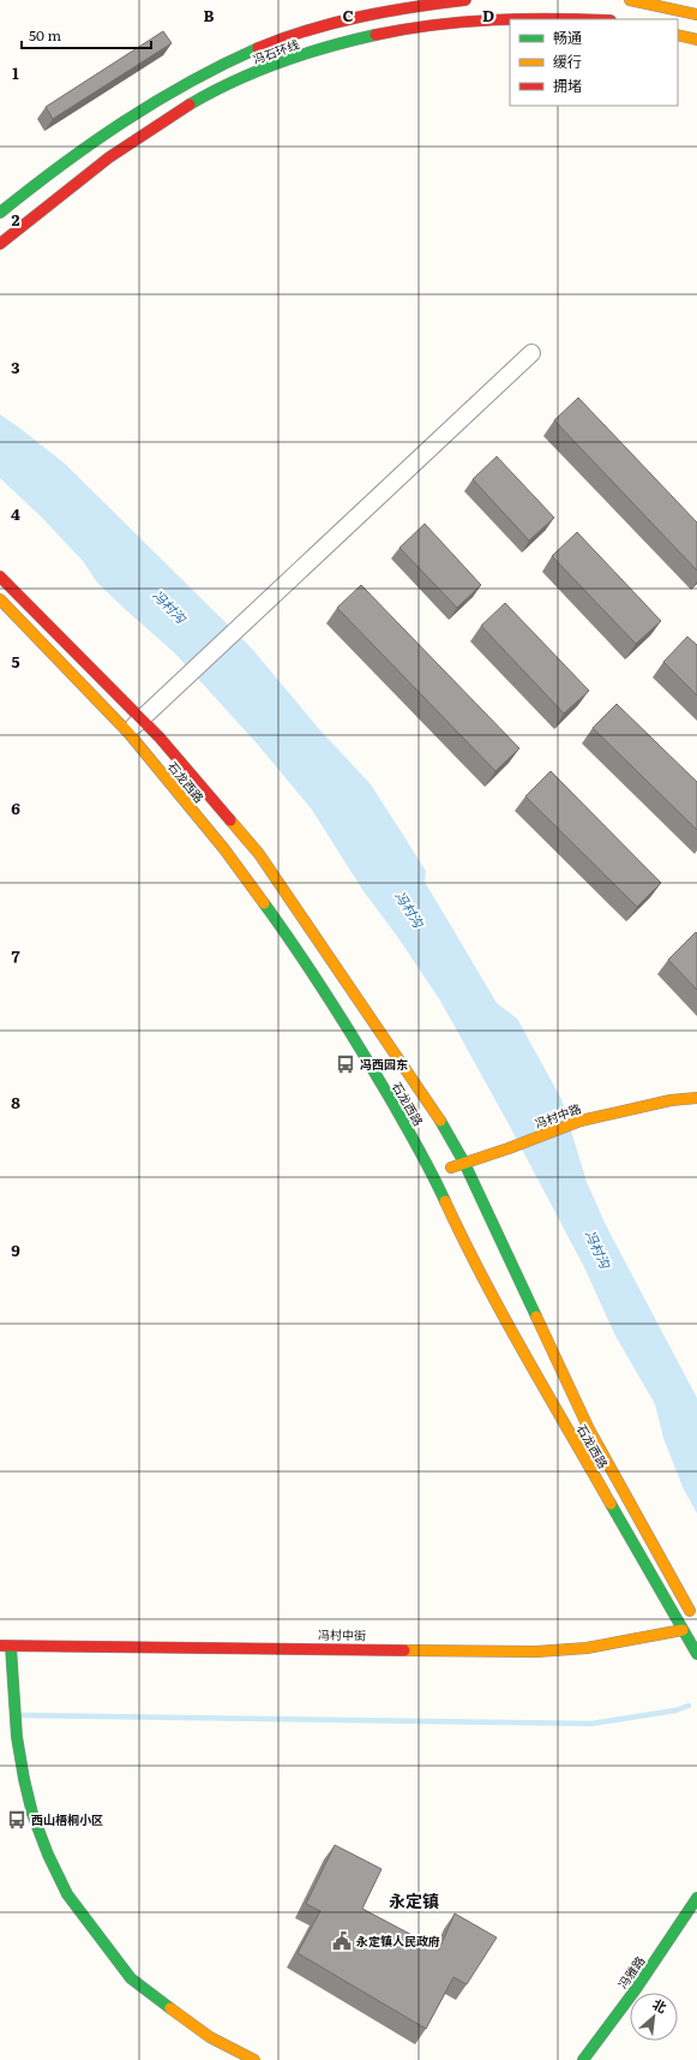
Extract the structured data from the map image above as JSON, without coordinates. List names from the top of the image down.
{
  "streets": {
    "main road": [
      "冯石环线",
      "石龙西路",
      "冯村中路",
      "冯村中街",
      "冯雅路"
    ]
  },
  "crossings": [
    ["石龙西路", "冯村中路"],
    ["石龙西路", "冯村中街"]
  ],
  "districts": ["永定镇"],
  "water": ["冯村沟"],
  "places": {
    "bus stop": ["冯西园东", "西山梧桐小区"],
    "public building": ["永定镇人民政府"]
  },
  "legend": ["畅通", "缓行", "拥堵"],
  "scale_bar": "50 m",
  "north": "top right",
  "grid": {
    "columns": ["B", "C", "D"],
    "rows": [
      "1",
      "2",
      "3",
      "4",
      "5",
      "6",
      "7",
      "8",
      "9"
    ]
  }
}
